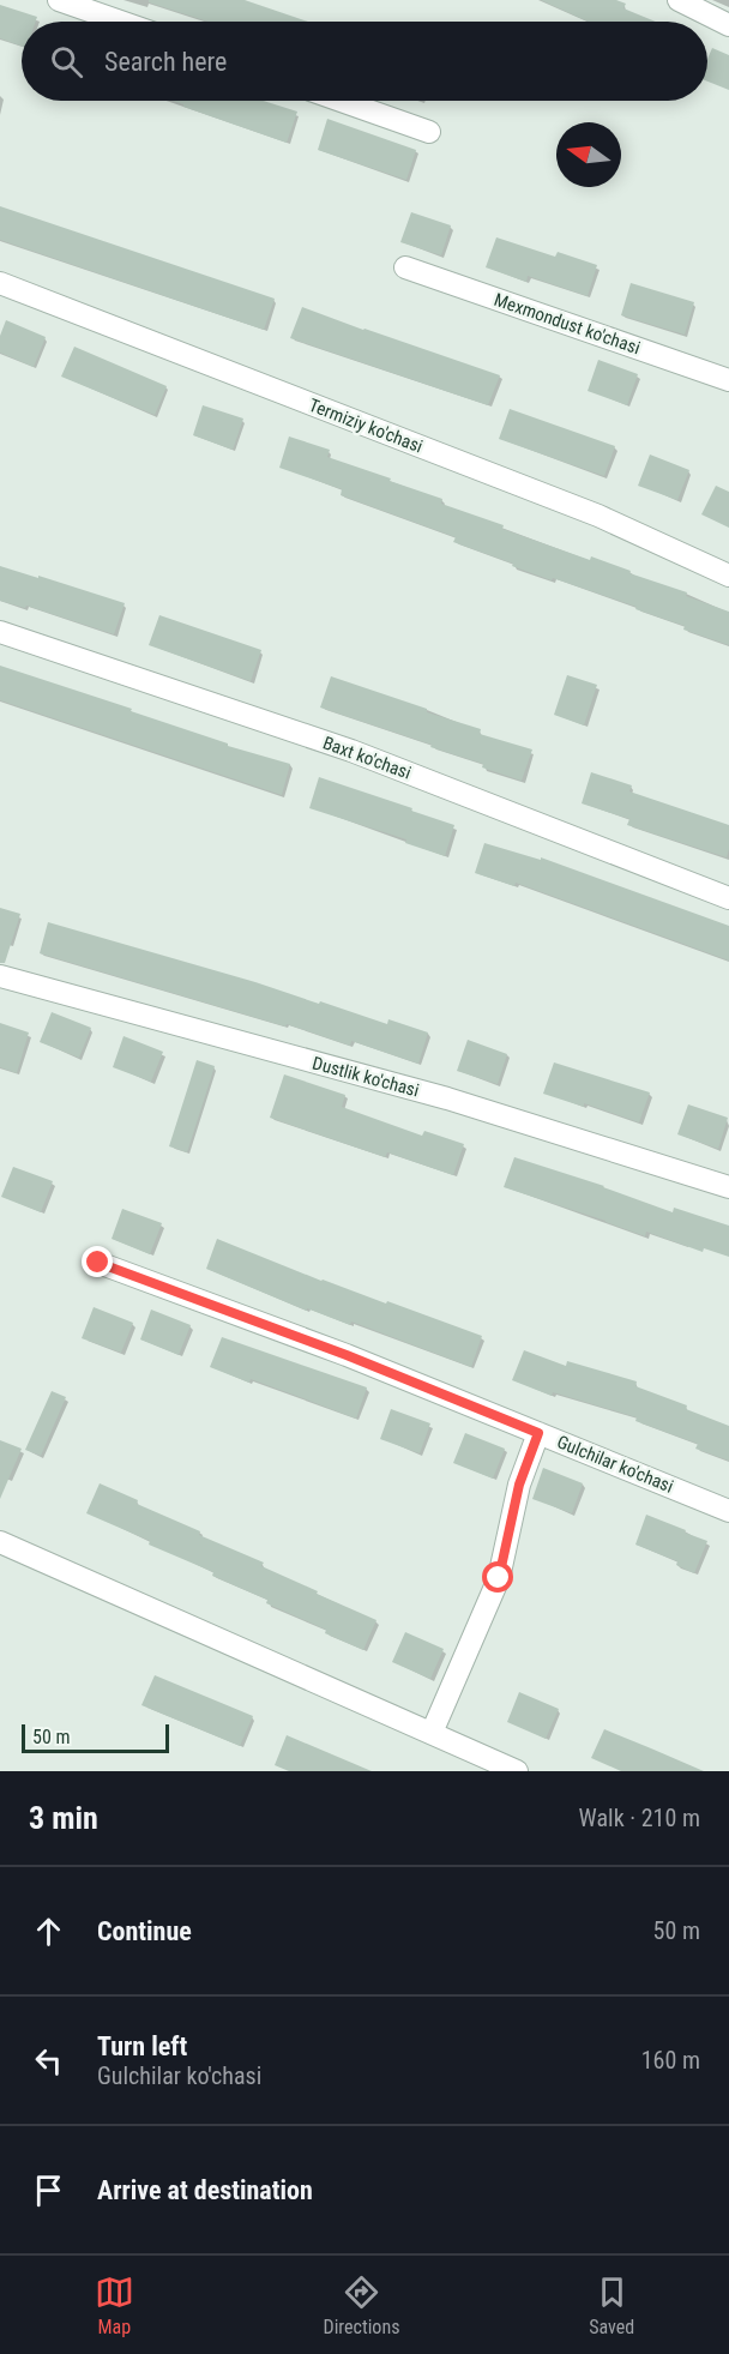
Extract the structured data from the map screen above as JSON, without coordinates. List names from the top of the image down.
{
  "streets": {
    "street": [
      "Mexmondust ko'chasi",
      "Termiziy ko'chasi",
      "Baxt ko'chasi",
      "Dustlik ko'chasi",
      "Gulchilar ko'chasi"
    ]
  },
  "scale_bar": "50 m",
  "north": "left",
  "page": {
    "search": "Search here",
    "scale": "50 m",
    "heading": ["3 min", "Walk · 210 m"],
    "list": [
      ["Continue", "50 m"],
      ["Turn left", "Gulchilar ko'chasi", "160 m"],
      "Arrive at destination"
    ],
    "nav": ["Map", "Directions", "Saved"]
  }
}
